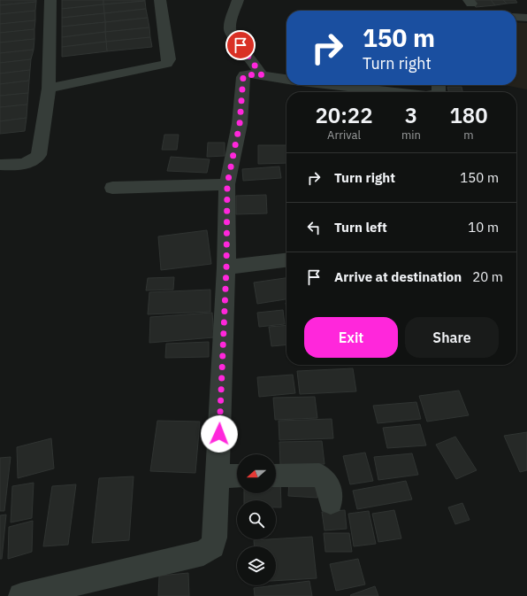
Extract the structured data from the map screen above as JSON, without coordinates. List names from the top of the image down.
{
  "north": "left",
  "page": {
    "turn": ["150 m", "Turn right"],
    "eta": [
      "20:22",
      "Arrival",
      "3",
      "min",
      "180",
      "m"
    ],
    "list": [
      {
        "name": "Turn right",
        "value": "150 m"
      },
      {
        "name": "Turn left",
        "value": "10 m"
      },
      {
        "name": "Arrive at destination",
        "value": "20 m"
      }
    ],
    "buttons": ["Exit", "Share"]
  }
}
